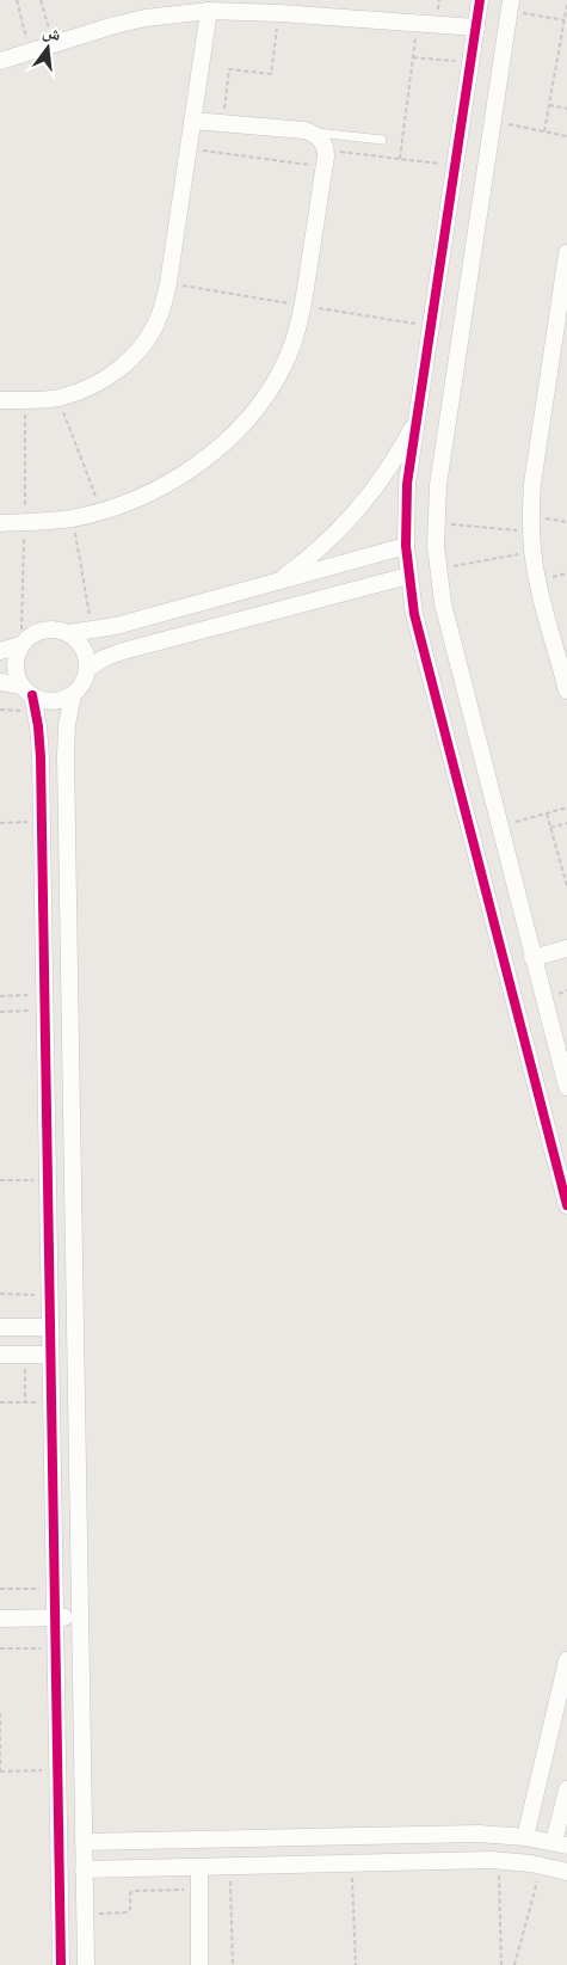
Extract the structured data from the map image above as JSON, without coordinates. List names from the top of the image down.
{
  "north": "top"
}
